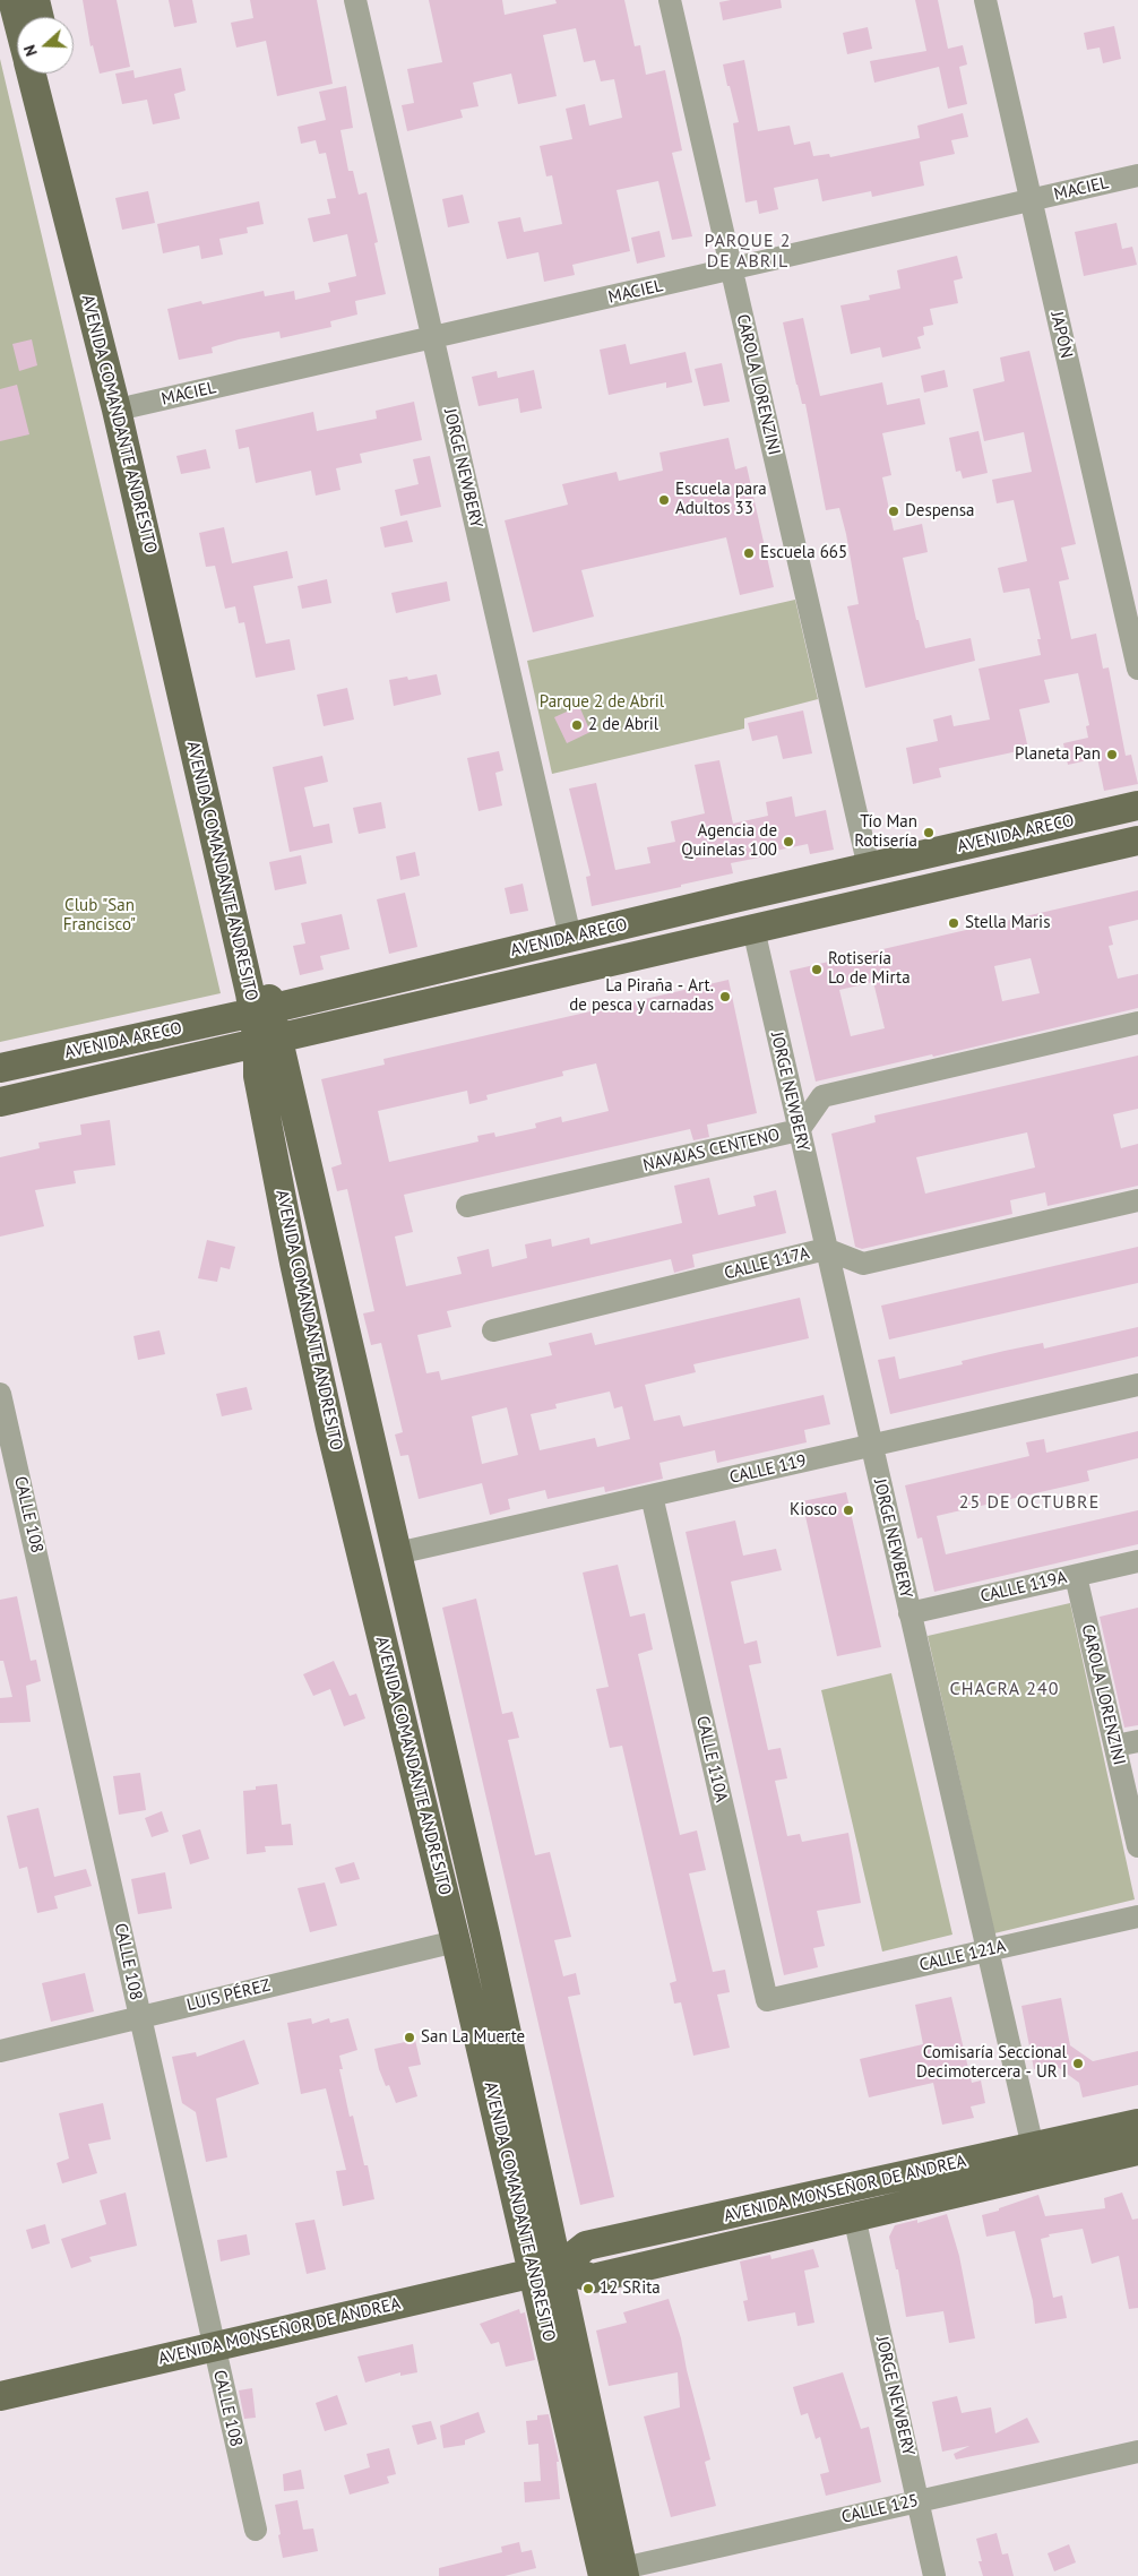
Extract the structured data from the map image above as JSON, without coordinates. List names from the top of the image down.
{
  "streets": {
    "main road": ["AVENIDA COMANDANTE ANDRESITO", "AVENIDA ARECO", "AVENIDA MONSEÑOR DE ANDREA"],
    "street": [
      "MACIEL",
      "JAPÓN",
      "CAROLA LORENZINI",
      "JORGE NEWBERY",
      "NAVAJAS CENTENO",
      "CALLE 117A",
      "CALLE 119",
      "CALLE 108",
      "CALLE 119A",
      "CALLE 110A",
      "CALLE 121A",
      "LUIS PÉREZ",
      "CALLE 125"
    ]
  },
  "crossings": [
    ["MACIEL", "JAPÓN"],
    ["MACIEL", "CAROLA LORENZINI"],
    ["MACIEL", "AVENIDA COMANDANTE ANDRESITO"],
    ["MACIEL", "JORGE NEWBERY"],
    ["CAROLA LORENZINI", "AVENIDA ARECO"],
    ["CAROLA LORENZINI", "CALLE 119A"],
    ["AVENIDA COMANDANTE ANDRESITO", "AVENIDA ARECO"],
    ["AVENIDA COMANDANTE ANDRESITO", "CALLE 119"],
    ["AVENIDA COMANDANTE ANDRESITO", "LUIS PÉREZ"],
    ["AVENIDA COMANDANTE ANDRESITO", "AVENIDA MONSEÑOR DE ANDREA"],
    ["AVENIDA COMANDANTE ANDRESITO", "CALLE 125"],
    ["JORGE NEWBERY", "AVENIDA ARECO"],
    ["JORGE NEWBERY", "NAVAJAS CENTENO"],
    ["JORGE NEWBERY", "CALLE 117A"],
    ["JORGE NEWBERY", "CALLE 119"],
    ["JORGE NEWBERY", "CALLE 119A"],
    ["JORGE NEWBERY", "CALLE 121A"],
    ["JORGE NEWBERY", "AVENIDA MONSEÑOR DE ANDREA"],
    ["JORGE NEWBERY", "CALLE 125"],
    ["CALLE 119", "CALLE 110A"],
    ["CALLE 108", "LUIS PÉREZ"],
    ["CALLE 108", "AVENIDA MONSEÑOR DE ANDREA"],
    ["CALLE 110A", "CALLE 121A"]
  ],
  "districts": ["PARQUE 2 DE ABRIL", "25 DE OCTUBRE", "CHACRA 240"],
  "parks": ["Parque 2 de Abril", "Club \"San Francisco\""],
  "places": [
    "Escuela para Adultos 33",
    "Despensa",
    "Escuela 665",
    "2 de Abril",
    "Planeta Pan",
    "Tío Man Rotisería",
    "Agencia de Quinelas 100",
    "Stella Maris",
    "Rotisería Lo de Mirta",
    "La Piraña - Art. de pesca y carnadas",
    "Kiosco",
    "San La Muerte",
    "Comisaría Seccional Decimotercera - UR I",
    "12 SRita"
  ],
  "north": "left"
}
